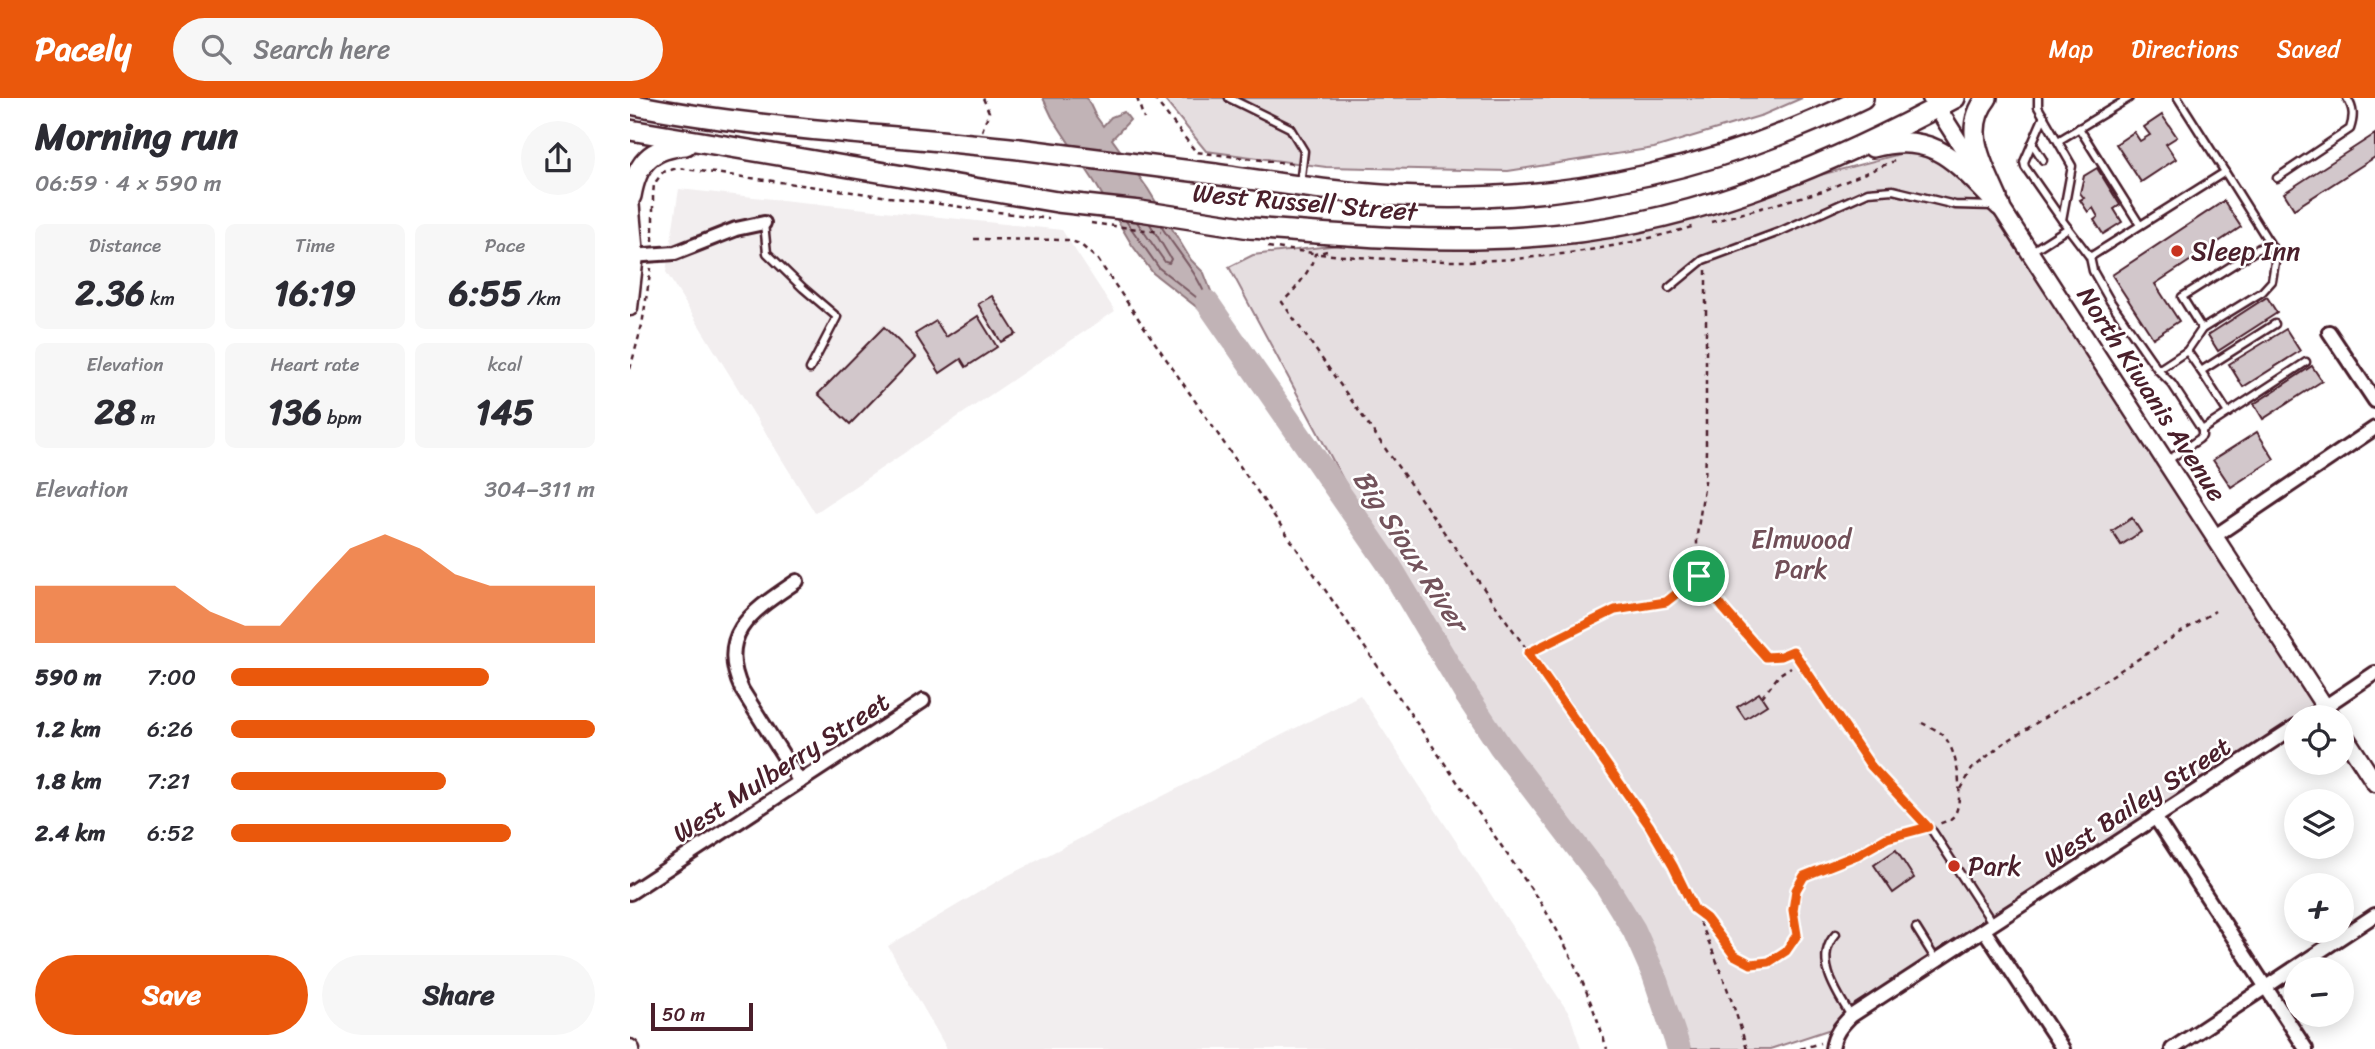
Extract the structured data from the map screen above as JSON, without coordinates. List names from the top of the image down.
{
  "streets": {
    "highway": ["West Russell Street"],
    "main road": ["North Kiwanis Avenue"],
    "street": ["West Mulberry Street", "West Bailey Street"]
  },
  "crossings": [
    ["West Russell Street", "North Kiwanis Avenue"]
  ],
  "water": ["Big Sioux River"],
  "parks": ["Elmwood Park"],
  "places": ["Sleep Inn", "Park"],
  "scale_bar": "50 m",
  "page": {
    "header": "Pacely",
    "search": "Search here",
    "nav": ["Map", "Directions", "Saved"],
    "heading": ["Morning run", "06:59 · 4 × 590 m"],
    "stats": [
      ["Distance", "2.36 km"],
      ["Time", "16:19"],
      ["Pace", "6:55 /km"],
      ["Elevation", "28 m"],
      ["Heart rate", "136 bpm"],
      ["kcal", "145"]
    ],
    "chart": ["Elevation", "304–311 m"],
    "list": [
      {
        "name": "590 m",
        "note": "7:00"
      },
      {
        "name": "1.2 km",
        "note": "6:26"
      },
      {
        "name": "1.8 km",
        "note": "7:21"
      },
      {
        "name": "2.4 km",
        "note": "6:52"
      }
    ],
    "map_buttons": ["+", "−"],
    "buttons": ["Save", "Share"],
    "scale": "50 m"
  }
}
